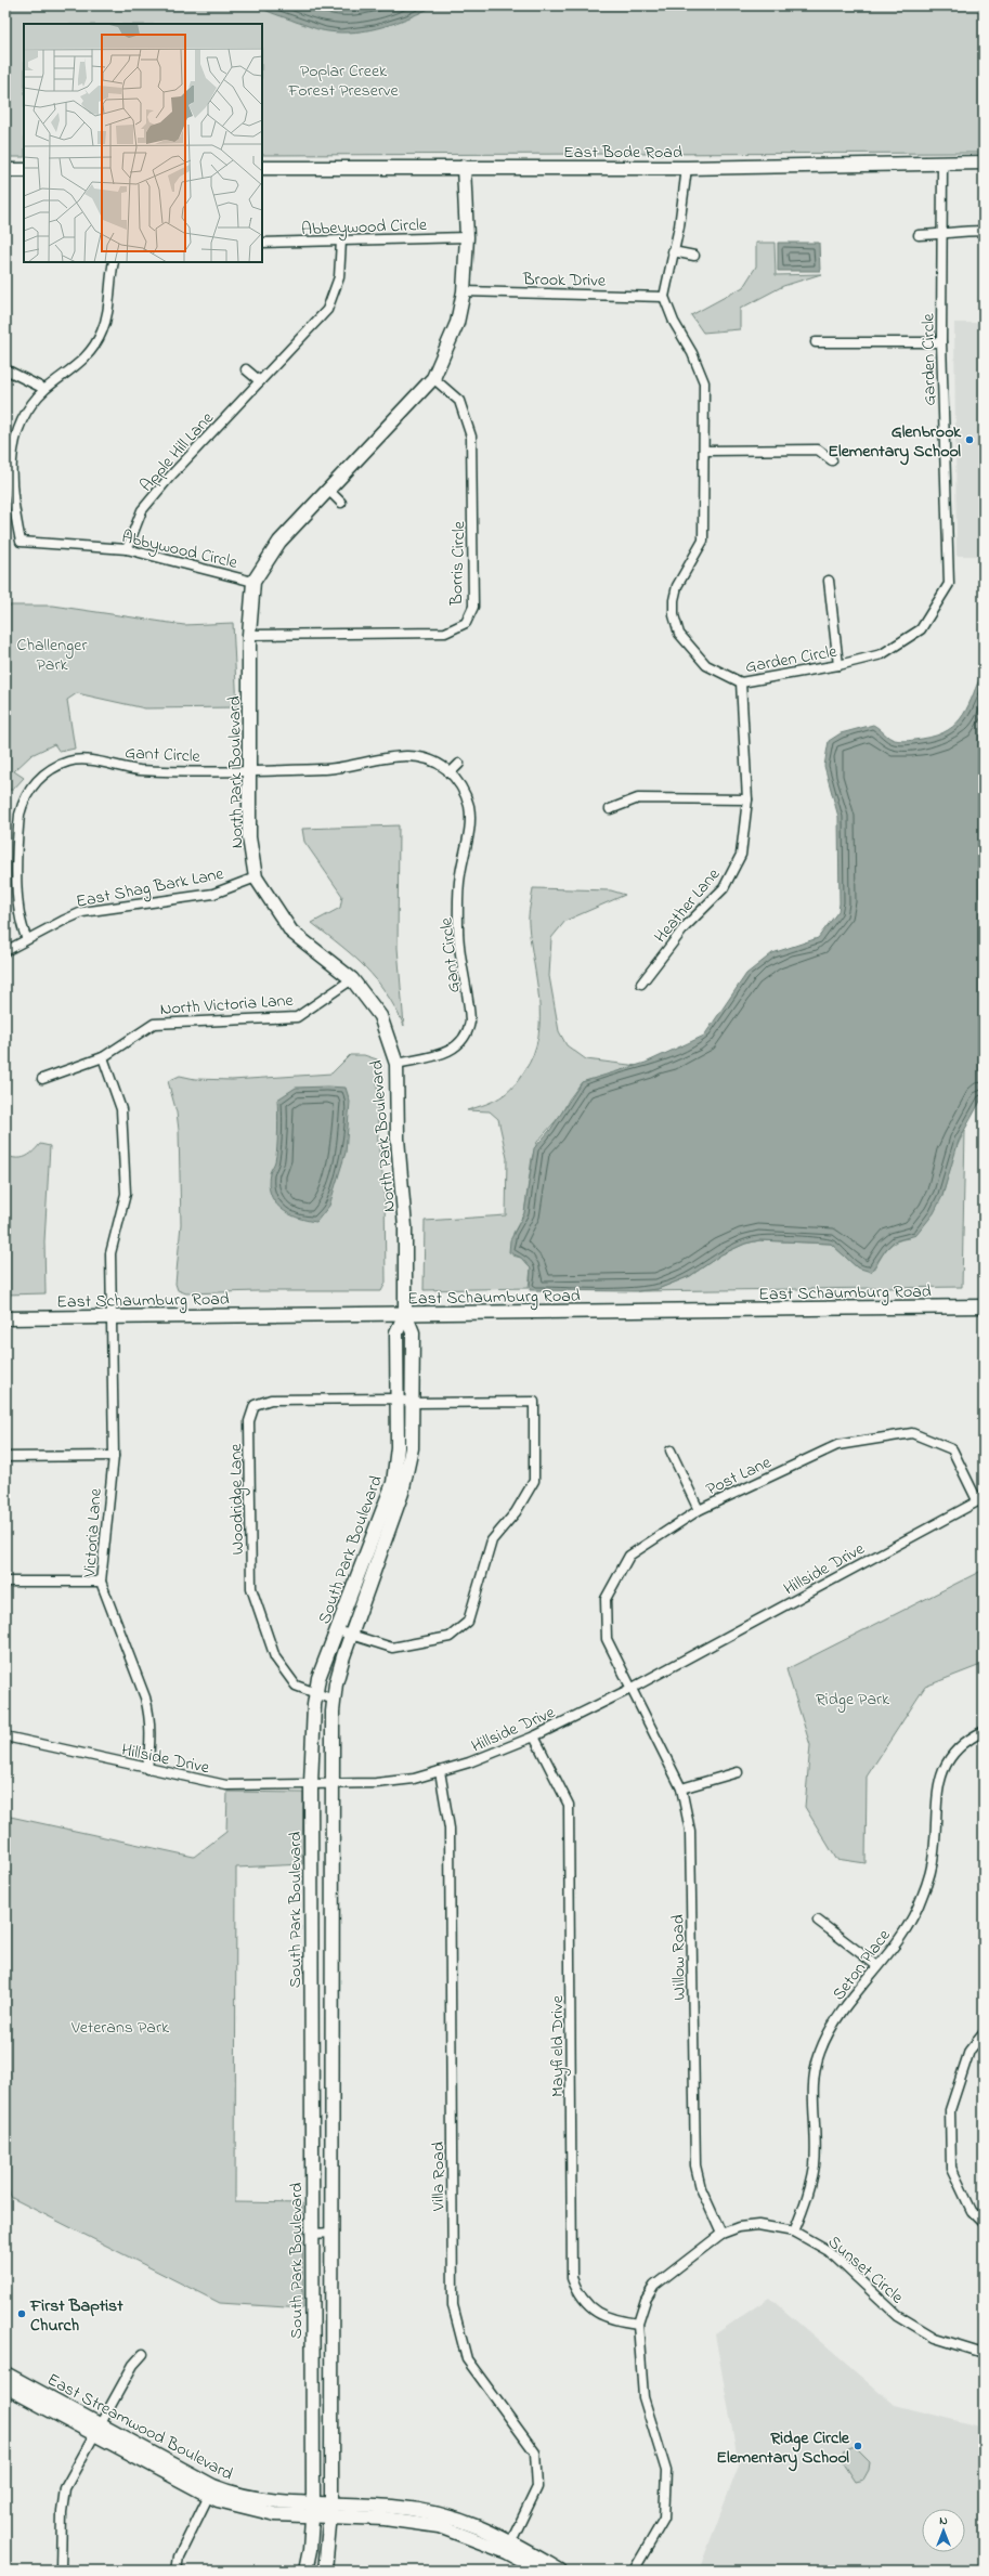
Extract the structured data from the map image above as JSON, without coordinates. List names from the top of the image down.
{
  "streets": {
    "street": [
      "East Bode Road",
      "Abbeywood Circle",
      "Brook Drive",
      "Garden Circle",
      "Apple Hill Lane",
      "Abbywood Circle",
      "Borris Circle",
      "Gant Circle",
      "North Park Boulevard",
      "East Shag Bark Lane",
      "Heather Lane",
      "North Victoria Lane",
      "East Schaumburg Road",
      "Post Lane",
      "Woodridge Lane",
      "Victoria Lane",
      "South Park Boulevard",
      "Hillside Drive",
      "Willow Road",
      "Seton Place",
      "Mayfield Drive",
      "Villa Road",
      "Sunset Circle",
      "East Streamwood Boulevard"
    ]
  },
  "crossings": [
    ["East Bode Road", "Garden Circle"],
    ["East Bode Road", "North Park Boulevard"],
    ["Abbeywood Circle", "Apple Hill Lane"],
    ["Abbeywood Circle", "North Park Boulevard"],
    ["Brook Drive", "Garden Circle"],
    ["Brook Drive", "North Park Boulevard"],
    ["Garden Circle", "Heather Lane"],
    ["Apple Hill Lane", "Abbywood Circle"],
    ["Abbywood Circle", "North Park Boulevard"],
    ["Borris Circle", "North Park Boulevard"],
    ["Gant Circle", "North Park Boulevard"],
    ["Gant Circle", "East Shag Bark Lane"],
    ["North Park Boulevard", "East Shag Bark Lane"],
    ["North Park Boulevard", "North Victoria Lane"],
    ["North Park Boulevard", "East Schaumburg Road"],
    ["North Park Boulevard", "South Park Boulevard"],
    ["East Schaumburg Road", "Victoria Lane"],
    ["East Schaumburg Road", "South Park Boulevard"],
    ["Post Lane", "Hillside Drive"],
    ["Post Lane", "Willow Road"],
    ["Woodridge Lane", "South Park Boulevard"],
    ["Victoria Lane", "Hillside Drive"],
    ["South Park Boulevard", "Hillside Drive"],
    ["South Park Boulevard", "East Streamwood Boulevard"],
    ["Hillside Drive", "Willow Road"],
    ["Hillside Drive", "Mayfield Drive"],
    ["Hillside Drive", "Villa Road"],
    ["Willow Road", "Sunset Circle"],
    ["Seton Place", "Sunset Circle"],
    ["Mayfield Drive", "Sunset Circle"],
    ["Villa Road", "East Streamwood Boulevard"]
  ],
  "parks": [
    "Poplar Creek Forest Preserve",
    "Challenger Park",
    "Ridge Park",
    "Veterans Park"
  ],
  "places": ["Glenbrook Elementary School", "First Baptist Church", "Ridge Circle Elementary School"],
  "north": "top"
}
